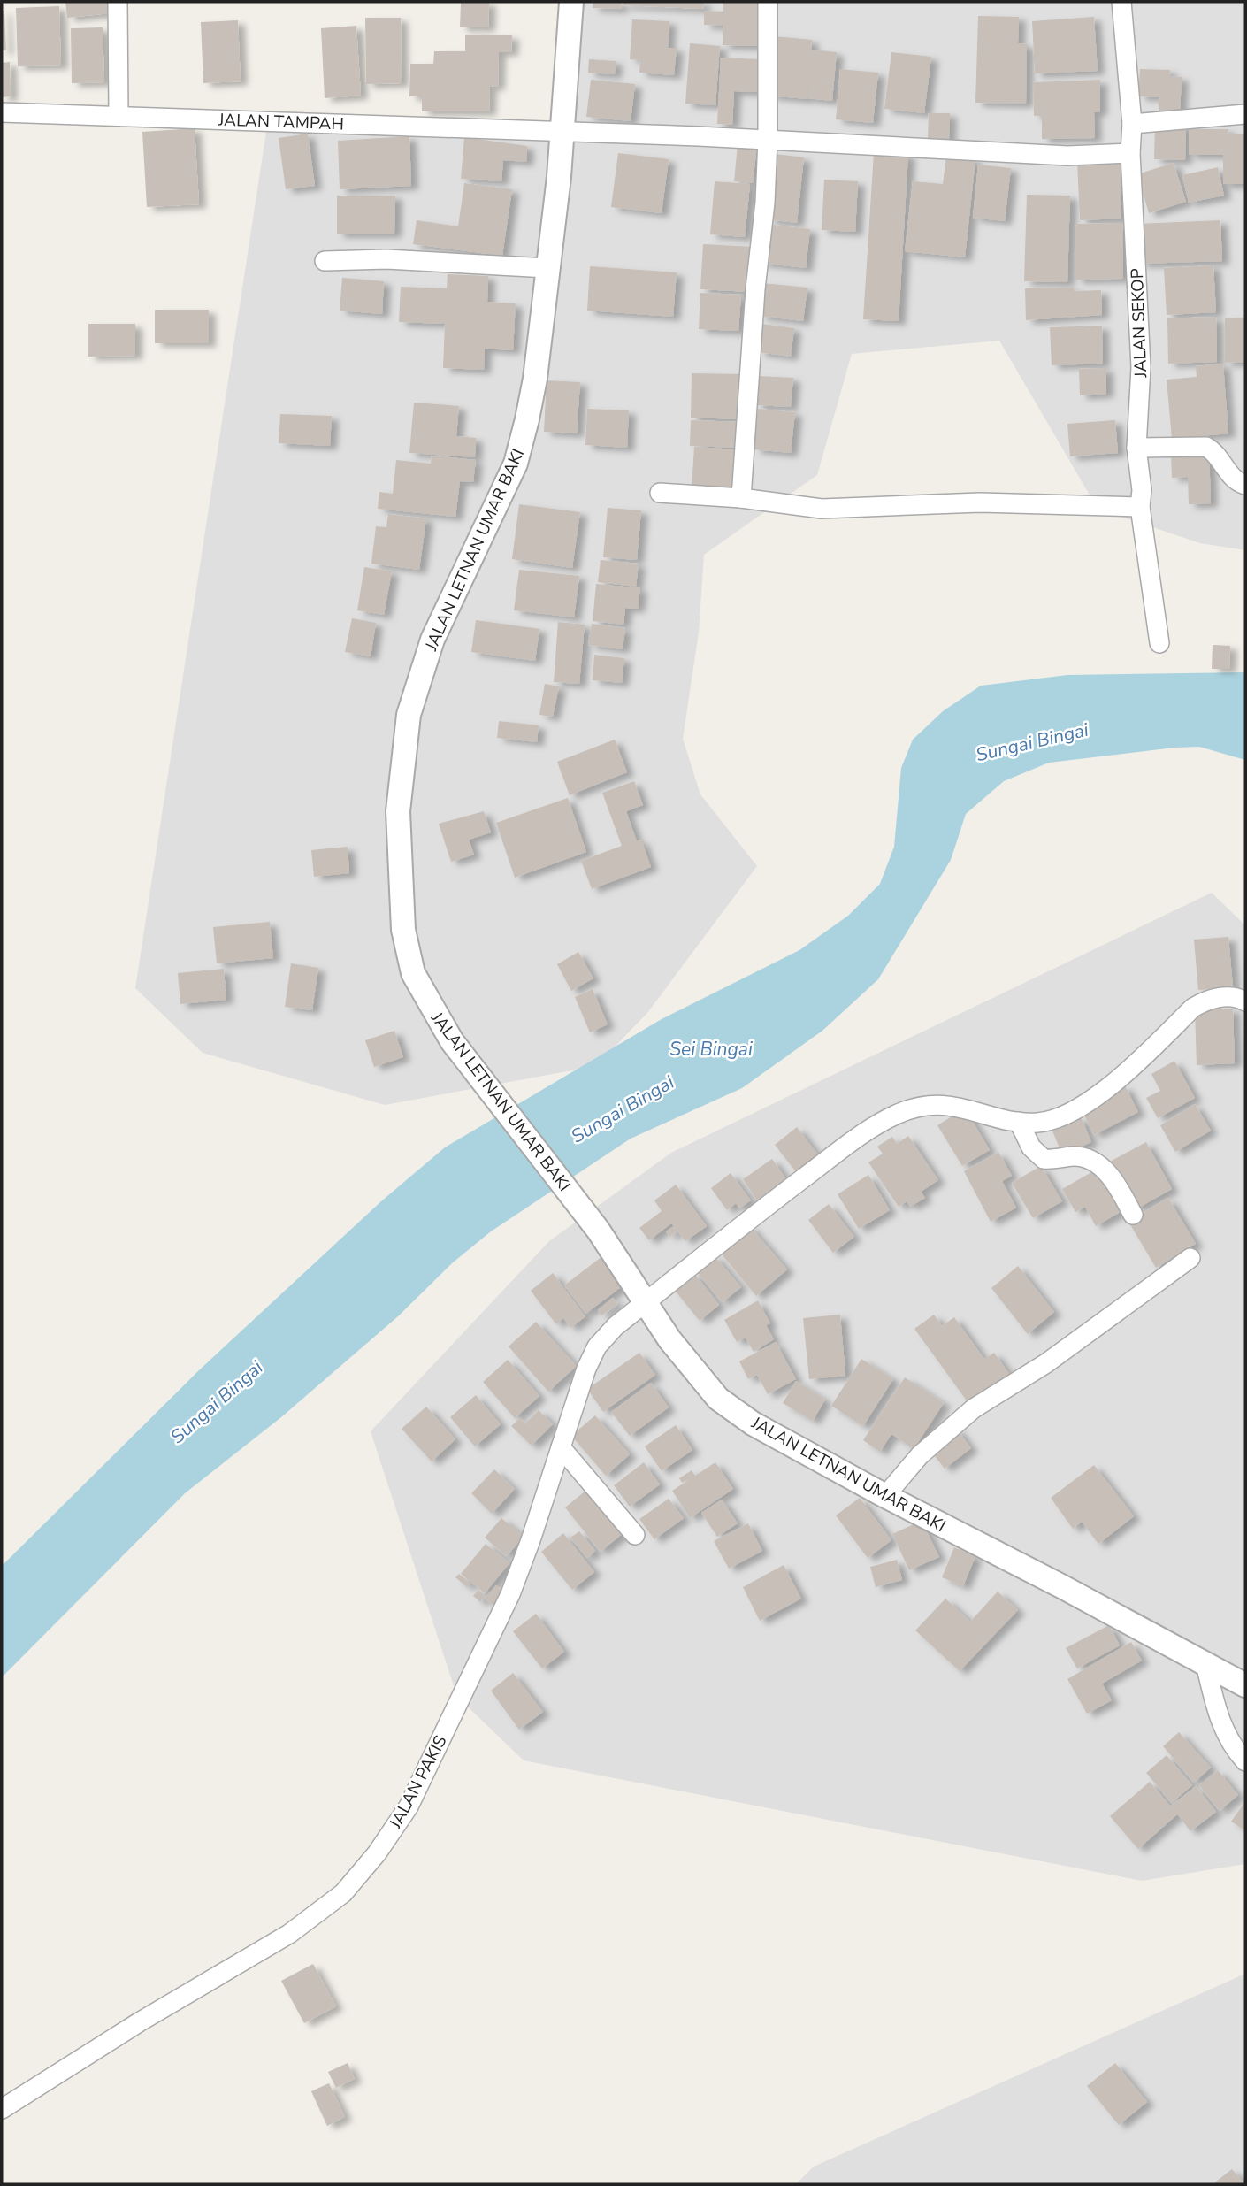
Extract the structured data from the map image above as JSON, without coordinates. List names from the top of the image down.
{
  "streets": {
    "street": [
      "JALAN TAMPAH",
      "JALAN SEKOP",
      "JALAN LETNAN UMAR BAKI",
      "JALAN PAKIS"
    ]
  },
  "crossings": [
    ["JALAN TAMPAH", "JALAN SEKOP"],
    ["JALAN TAMPAH", "JALAN LETNAN UMAR BAKI"],
    ["JALAN LETNAN UMAR BAKI", "JALAN PAKIS"]
  ],
  "water": ["Sungai Bingai", "Sei Bingai"]
}
